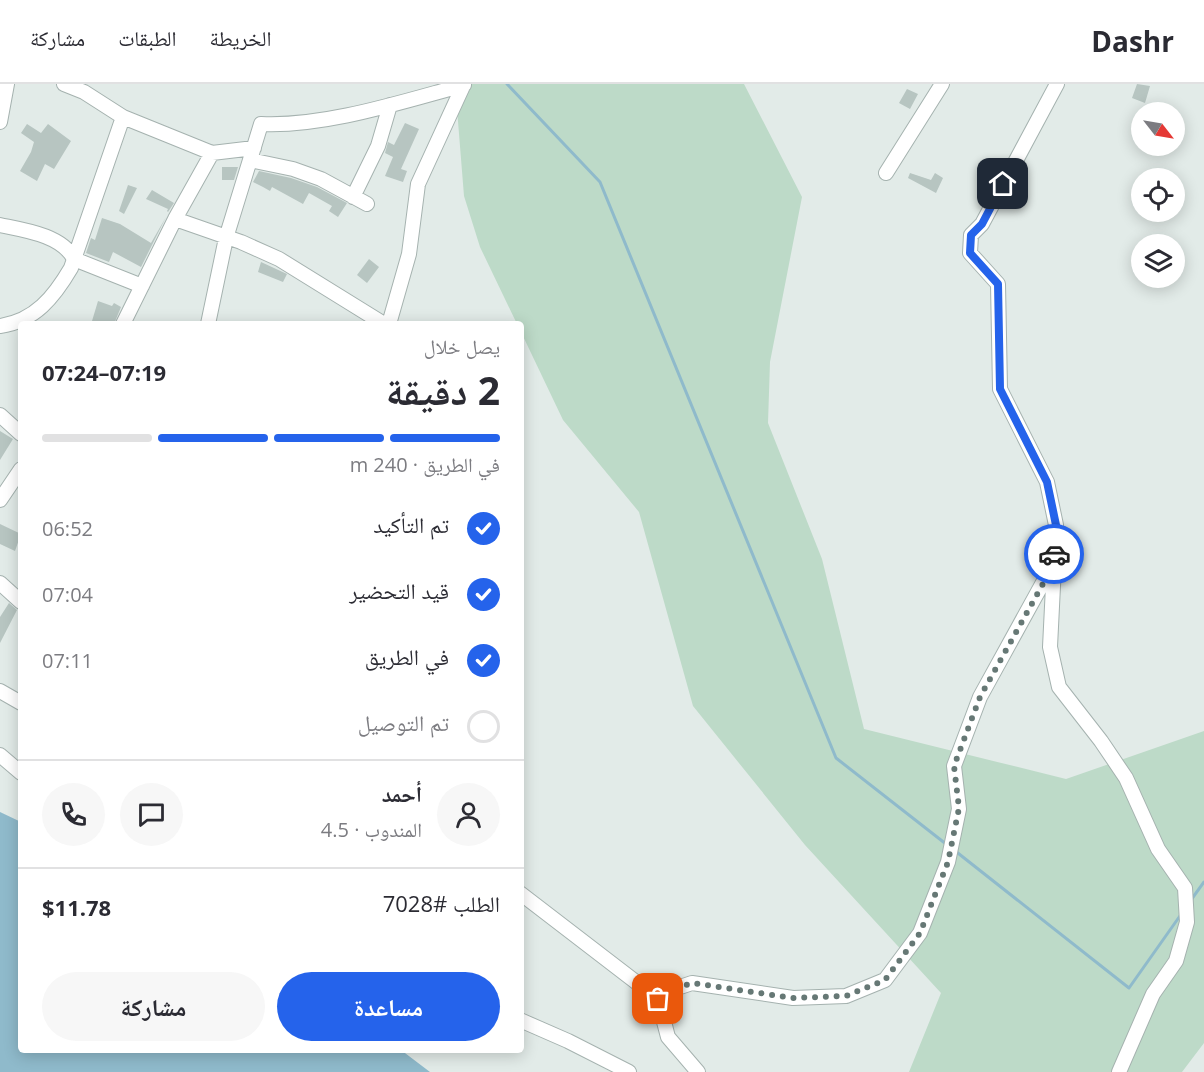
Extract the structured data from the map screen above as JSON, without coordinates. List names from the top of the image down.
{
  "north": "bottom right",
  "page": {
    "header": "Dashr",
    "nav": ["الخريطة", "الطبقات", "مشاركة"],
    "heading": ["2 دقيقة", "يصل خلال", "07:19–07:24"],
    "panel": [
      "أحمد",
      "المندوب · 4.5",
      "الطلب #7028",
      "$11.78"
    ],
    "bar": "في الطريق · 240 m",
    "list": [
      ["تم التأكيد", "06:52"],
      ["قيد التحضير", "07:04"],
      ["في الطريق", "07:11"],
      "تم التوصيل"
    ],
    "buttons": ["مساعدة", "مشاركة"]
  }
}
